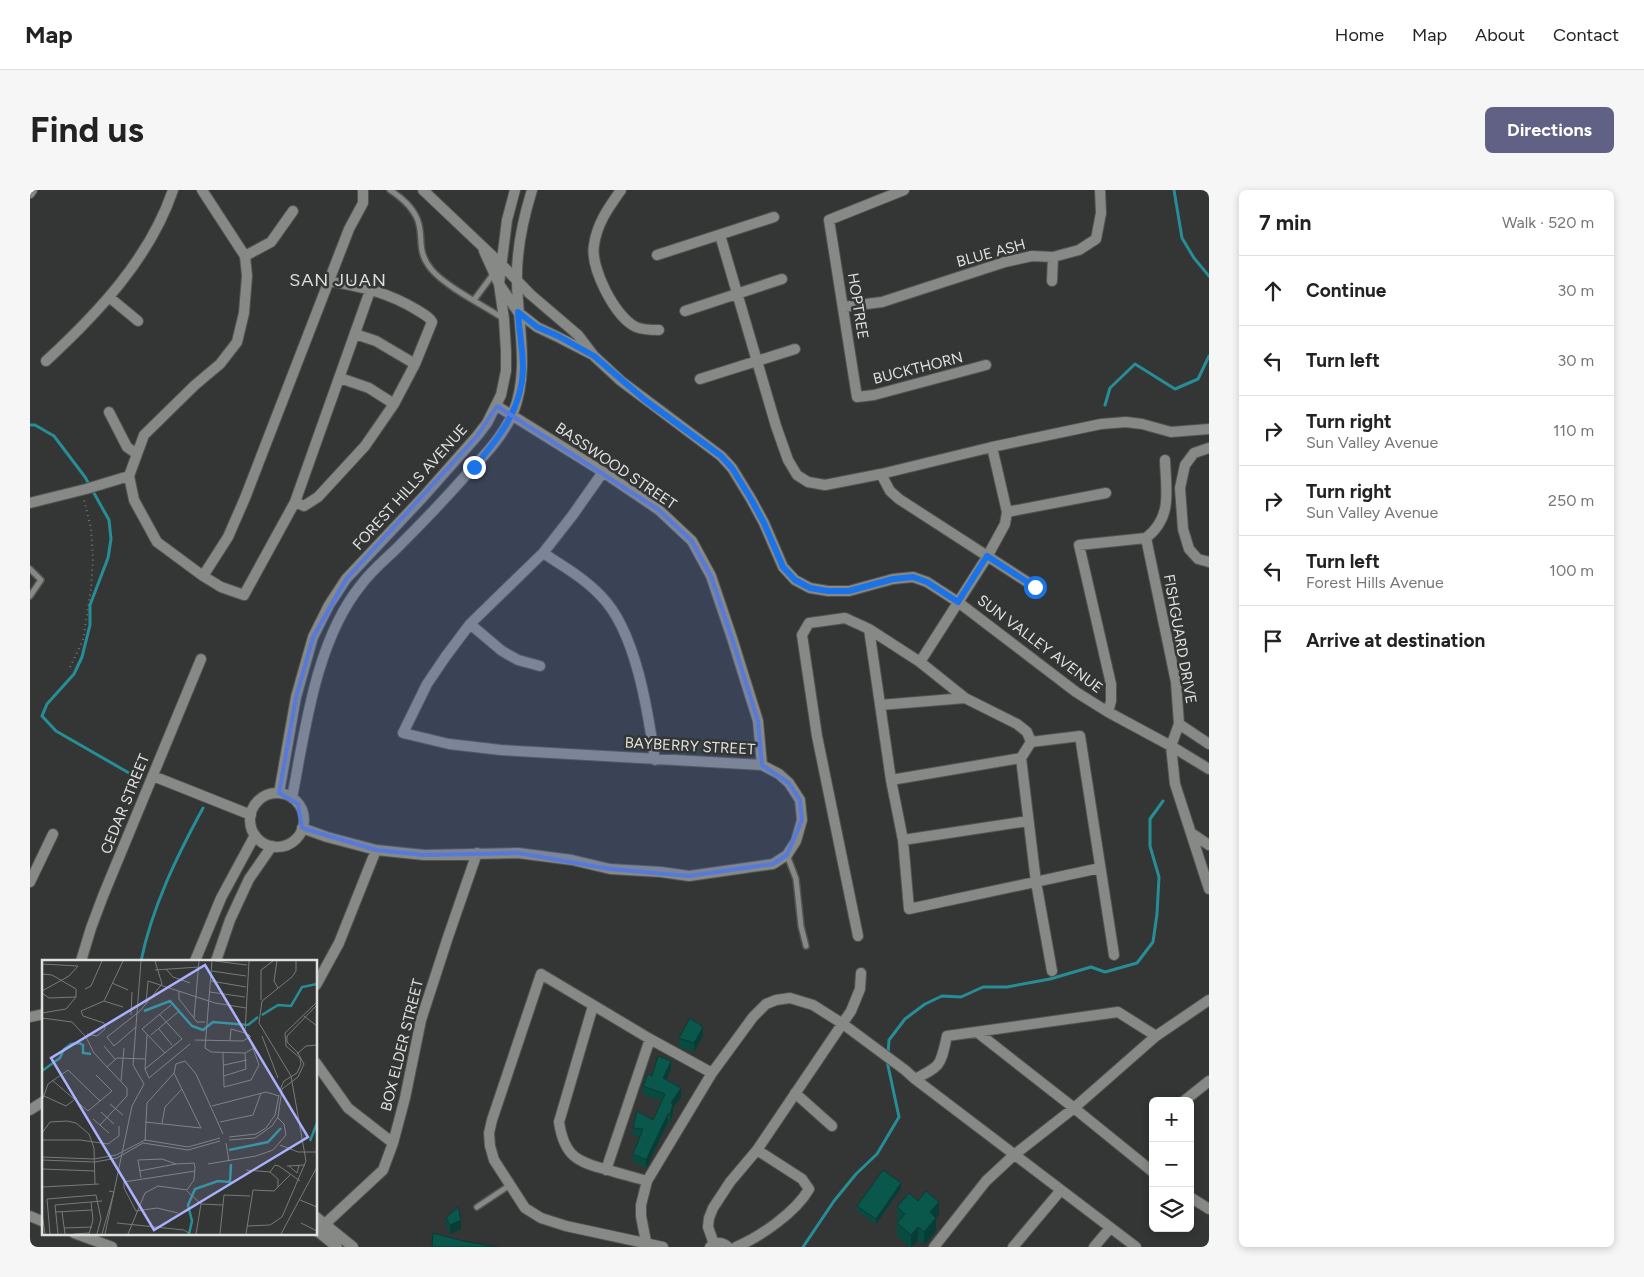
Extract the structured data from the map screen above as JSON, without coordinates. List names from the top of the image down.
{
  "streets": {
    "street": [
      "BLUE ASH",
      "HOPTREE",
      "BUCKTHORN",
      "BASSWOOD STREET",
      "FOREST HILLS AVENUE",
      "FISHGUARD DRIVE",
      "SUN VALLEY AVENUE",
      "BAYBERRY STREET",
      "CEDAR STREET",
      "BOX ELDER STREET"
    ]
  },
  "crossings": [
    ["BLUE ASH", "HOPTREE"],
    ["HOPTREE", "BUCKTHORN"],
    ["BASSWOOD STREET", "FOREST HILLS AVENUE"],
    ["BASSWOOD STREET", "BAYBERRY STREET"],
    ["FOREST HILLS AVENUE", "SUN VALLEY AVENUE"],
    ["FISHGUARD DRIVE", "SUN VALLEY AVENUE"]
  ],
  "districts": ["SAN JUAN"],
  "page": {
    "header": "Map",
    "nav": [
      "Home",
      "Map",
      "About",
      "Contact"
    ],
    "buttons": "Directions",
    "title": "Find us",
    "heading": ["7 min", "Walk · 520 m"],
    "list": [
      ["Continue", "30 m"],
      ["Turn left", "30 m"],
      ["Turn right", "Sun Valley Avenue", "110 m"],
      ["Turn right", "Sun Valley Avenue", "250 m"],
      ["Turn left", "Forest Hills Avenue", "100 m"],
      "Arrive at destination"
    ],
    "map_buttons": ["+", "−"]
  }
}
